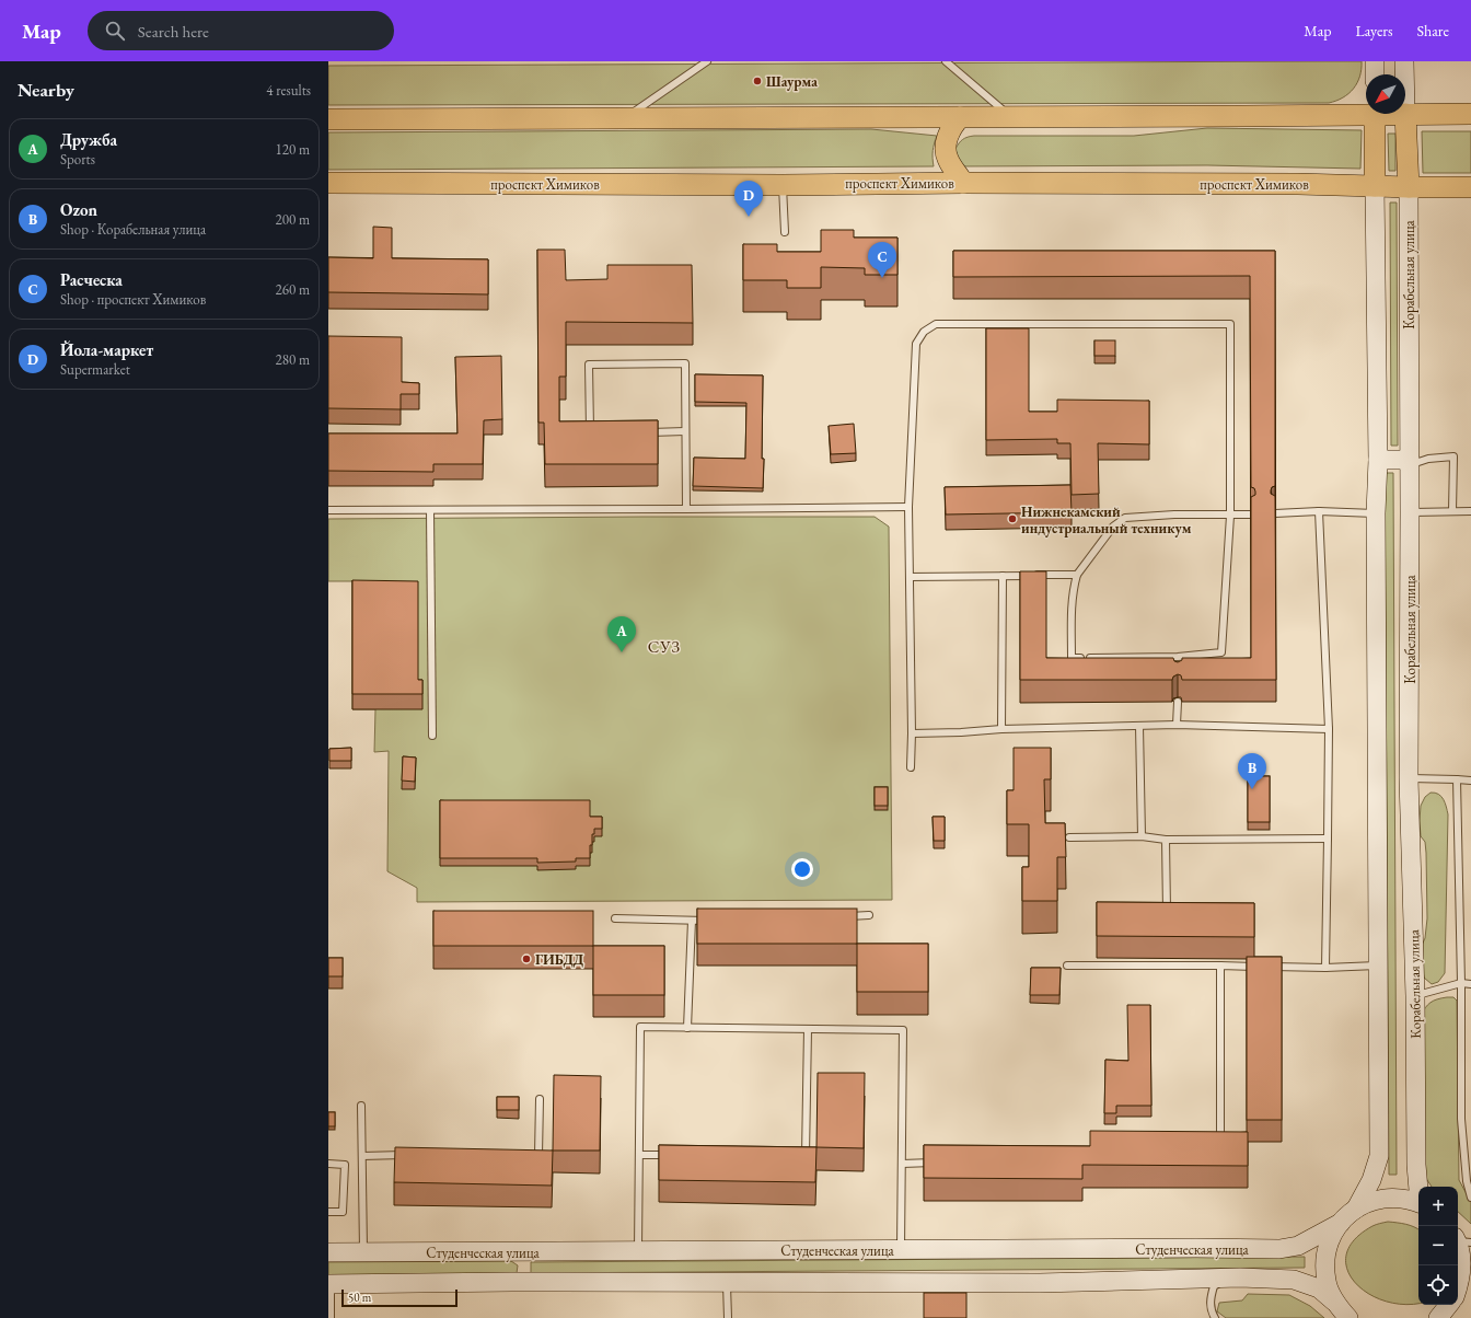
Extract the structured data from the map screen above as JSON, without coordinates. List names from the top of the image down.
{
  "streets": {
    "main road": ["проспект Химиков", "Корабельная улица", "Студенческая улица"]
  },
  "crossings": [
    ["проспект Химиков", "Корабельная улица"]
  ],
  "districts": ["СУЗ"],
  "places": ["Шаурма", "Нижнекамский индустриальный техникум", "ГИБДД"],
  "scale_bar": "50 m",
  "north": "bottom left",
  "page": {
    "header": "Map",
    "search": "Search here",
    "nav": ["Map", "Layers", "Share"],
    "heading": ["Nearby", "4 results"],
    "list": [
      {
        "mark": "A",
        "name": "Дружба",
        "note": "Sports",
        "value": "120 m"
      },
      {
        "mark": "B",
        "name": "Ozon",
        "note": "Shop · Корабельная улица",
        "value": "200 m"
      },
      {
        "mark": "C",
        "name": "Расческа",
        "note": "Shop · проспект Химиков",
        "value": "260 m"
      },
      {
        "mark": "D",
        "name": "Йола-маркет",
        "note": "Supermarket",
        "value": "280 m"
      }
    ],
    "pins": [
      "D",
      "C",
      "A",
      "B"
    ],
    "map_buttons": ["+", "−"],
    "scale": "50 m"
  }
}
